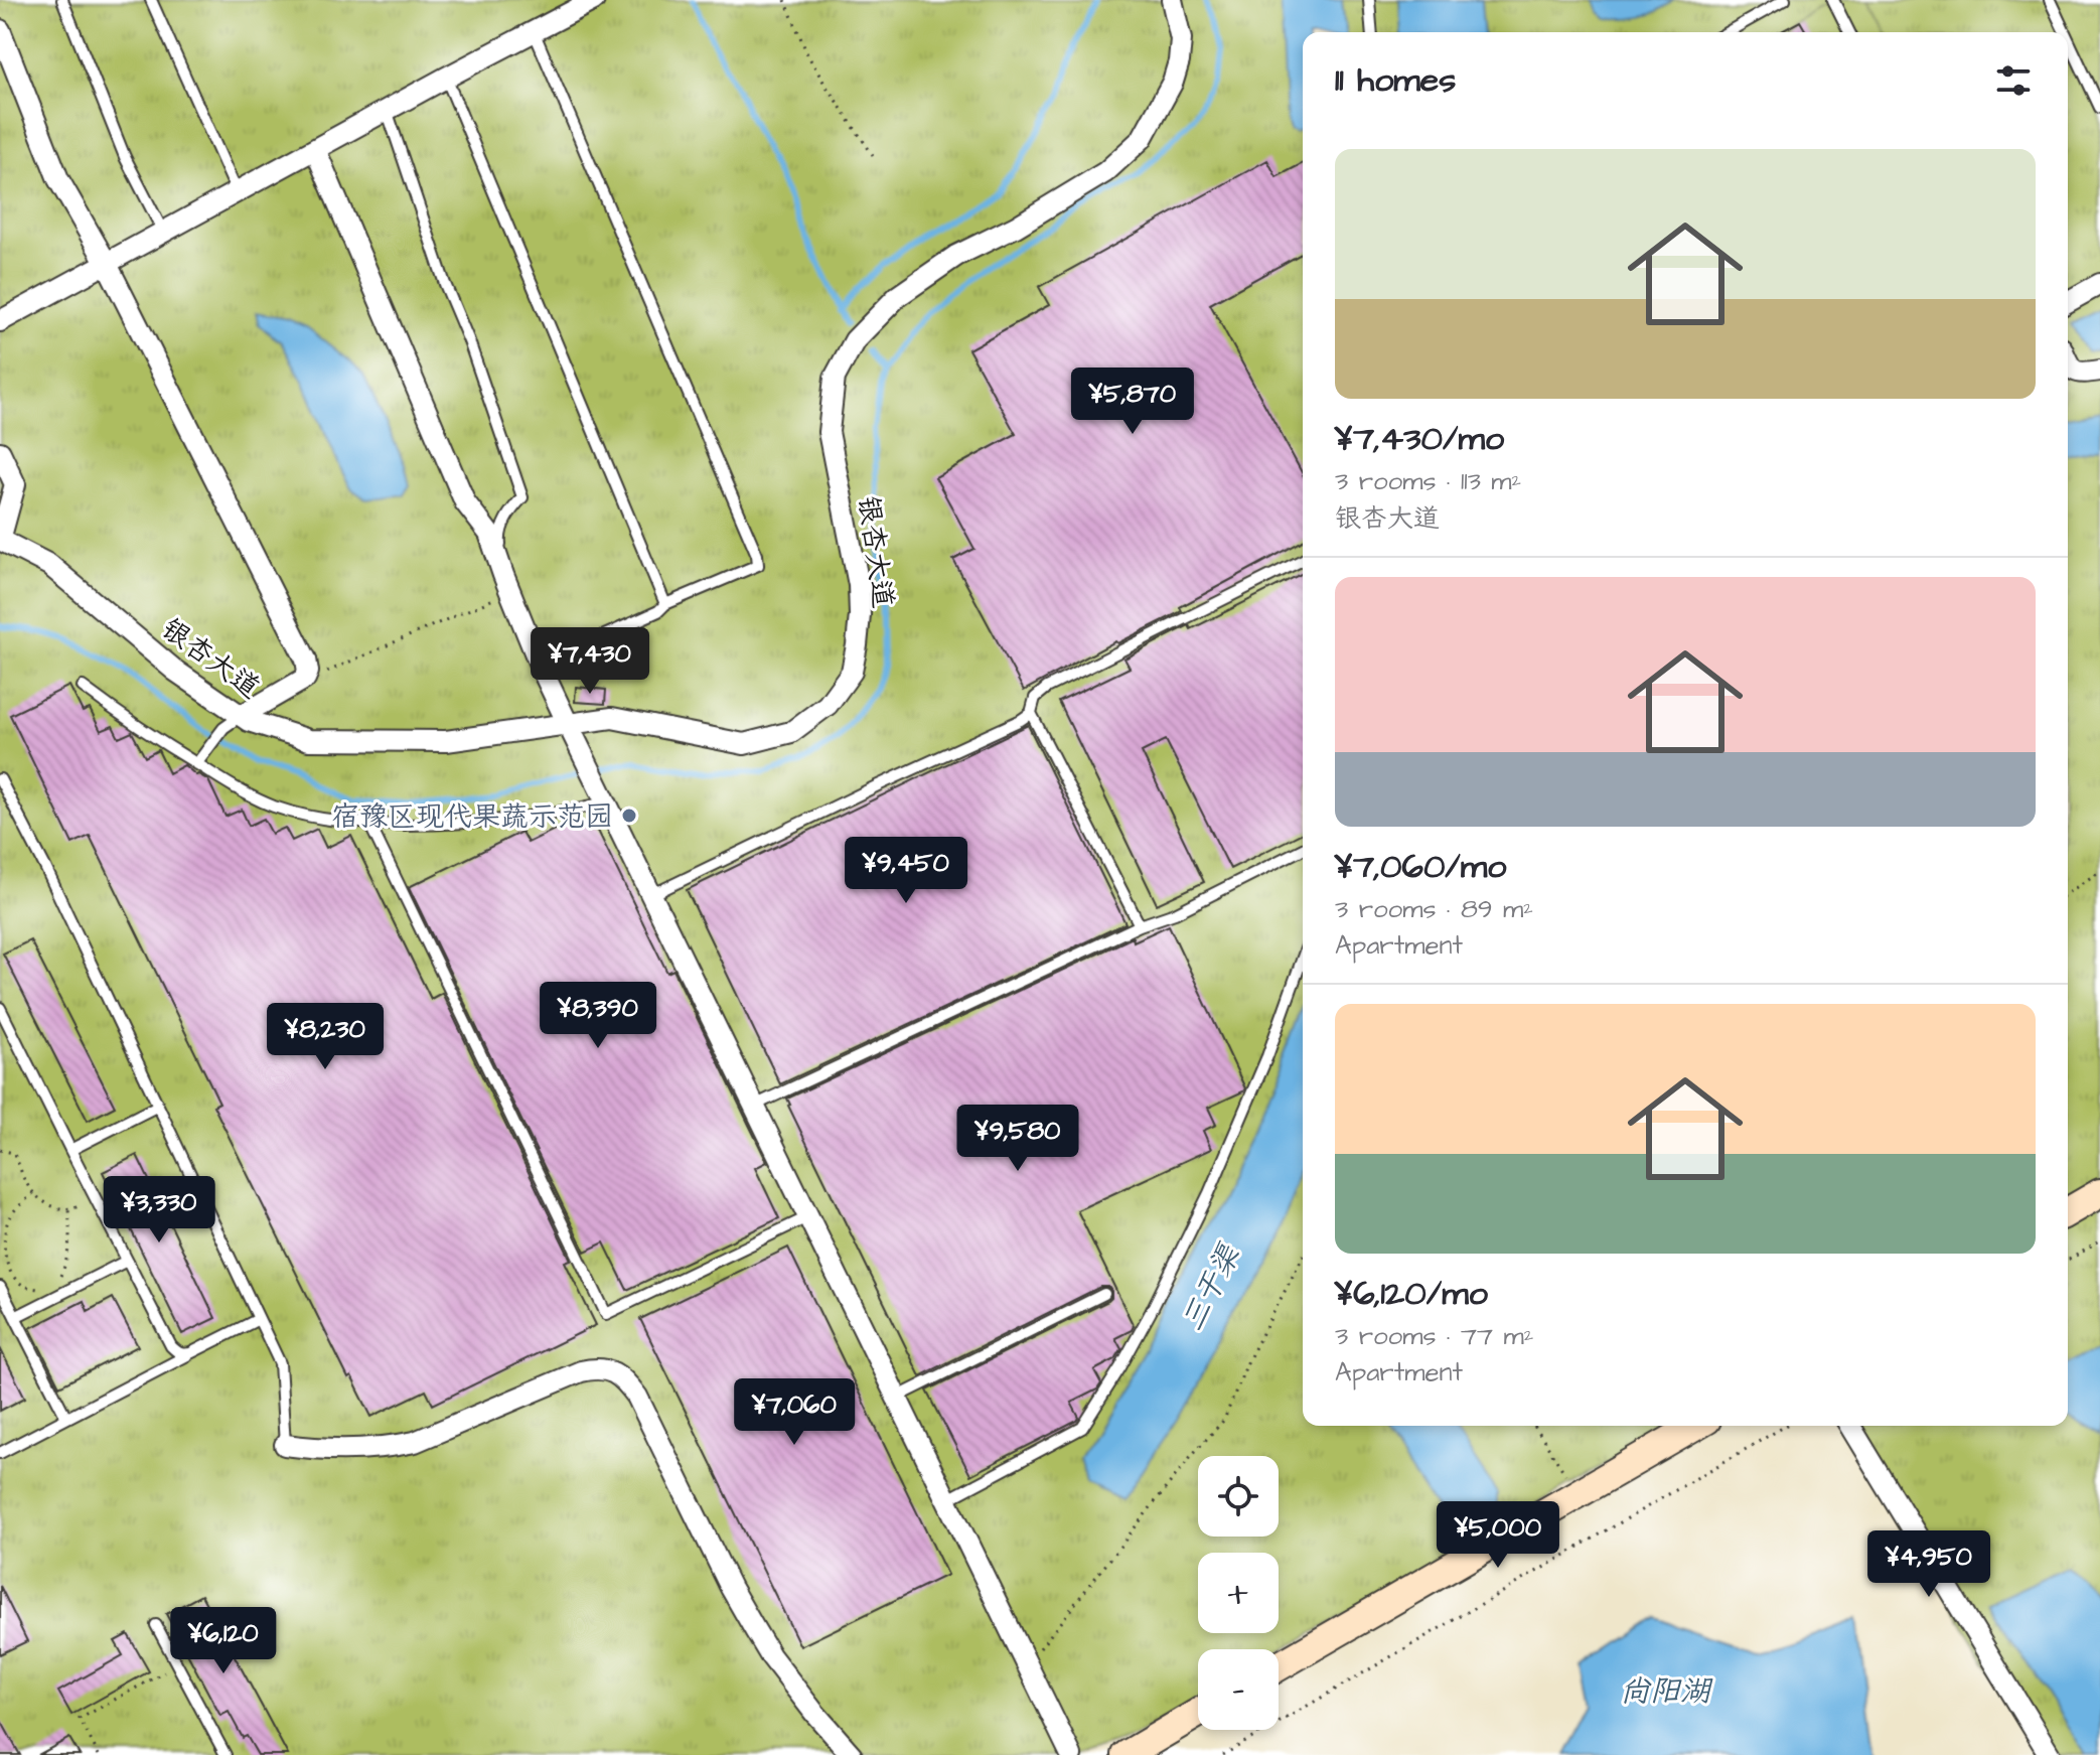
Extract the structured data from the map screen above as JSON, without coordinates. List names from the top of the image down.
{
  "streets": {
    "street": ["银杏大道"]
  },
  "water": ["三干渠", "尚阳湖"],
  "places": ["宿豫区现代果蔬示范园"],
  "page": {
    "heading": "11 homes",
    "list": [
      {
        "name": "¥7,430/mo",
        "note": "3 rooms · 113 m² · 银杏大道"
      },
      {
        "name": "¥7,060/mo",
        "note": "3 rooms · 89 m² · Apartment"
      },
      {
        "name": "¥6,120/mo",
        "note": "3 rooms · 77 m² · Apartment"
      }
    ],
    "price": [
      "¥5,870",
      "¥7,430",
      "¥9,450",
      "¥8,390",
      "¥8,230",
      "¥9,580",
      "¥3,330",
      "¥7,060",
      "¥5,000",
      "¥4,950",
      "¥6,120"
    ],
    "map_buttons": ["+", "−"]
  }
}
